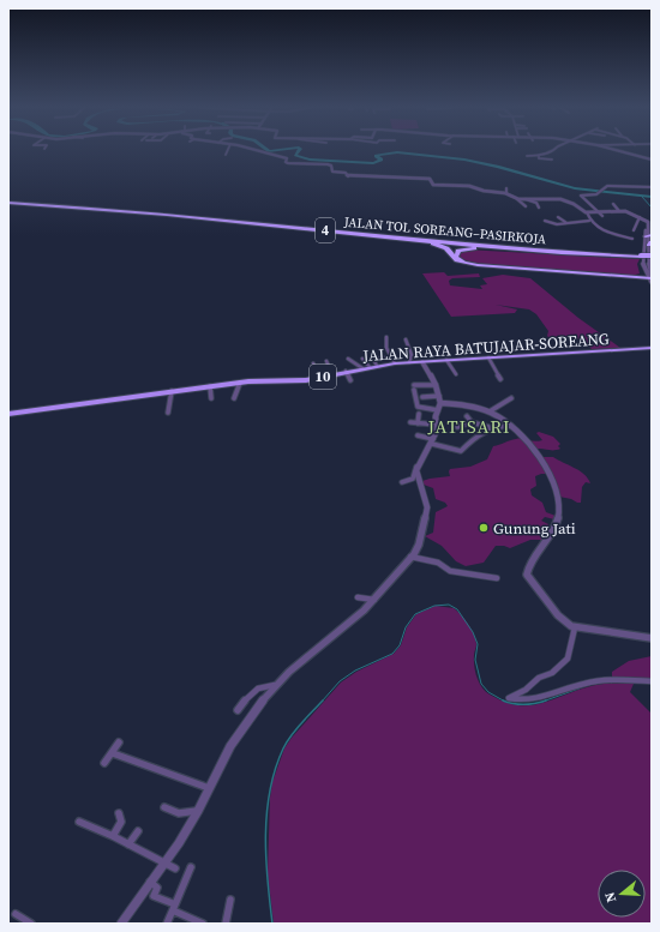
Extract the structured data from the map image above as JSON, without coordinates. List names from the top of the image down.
{
  "streets": {
    "highway": [
      "4",
      "JALAN TOL SOREANG–PASIRKOJA",
      "JALAN RAYA BATUJAJAR-SOREANG",
      "10"
    ]
  },
  "districts": ["JATISARI"],
  "places": ["Gunung Jati"],
  "north": "left"
}
